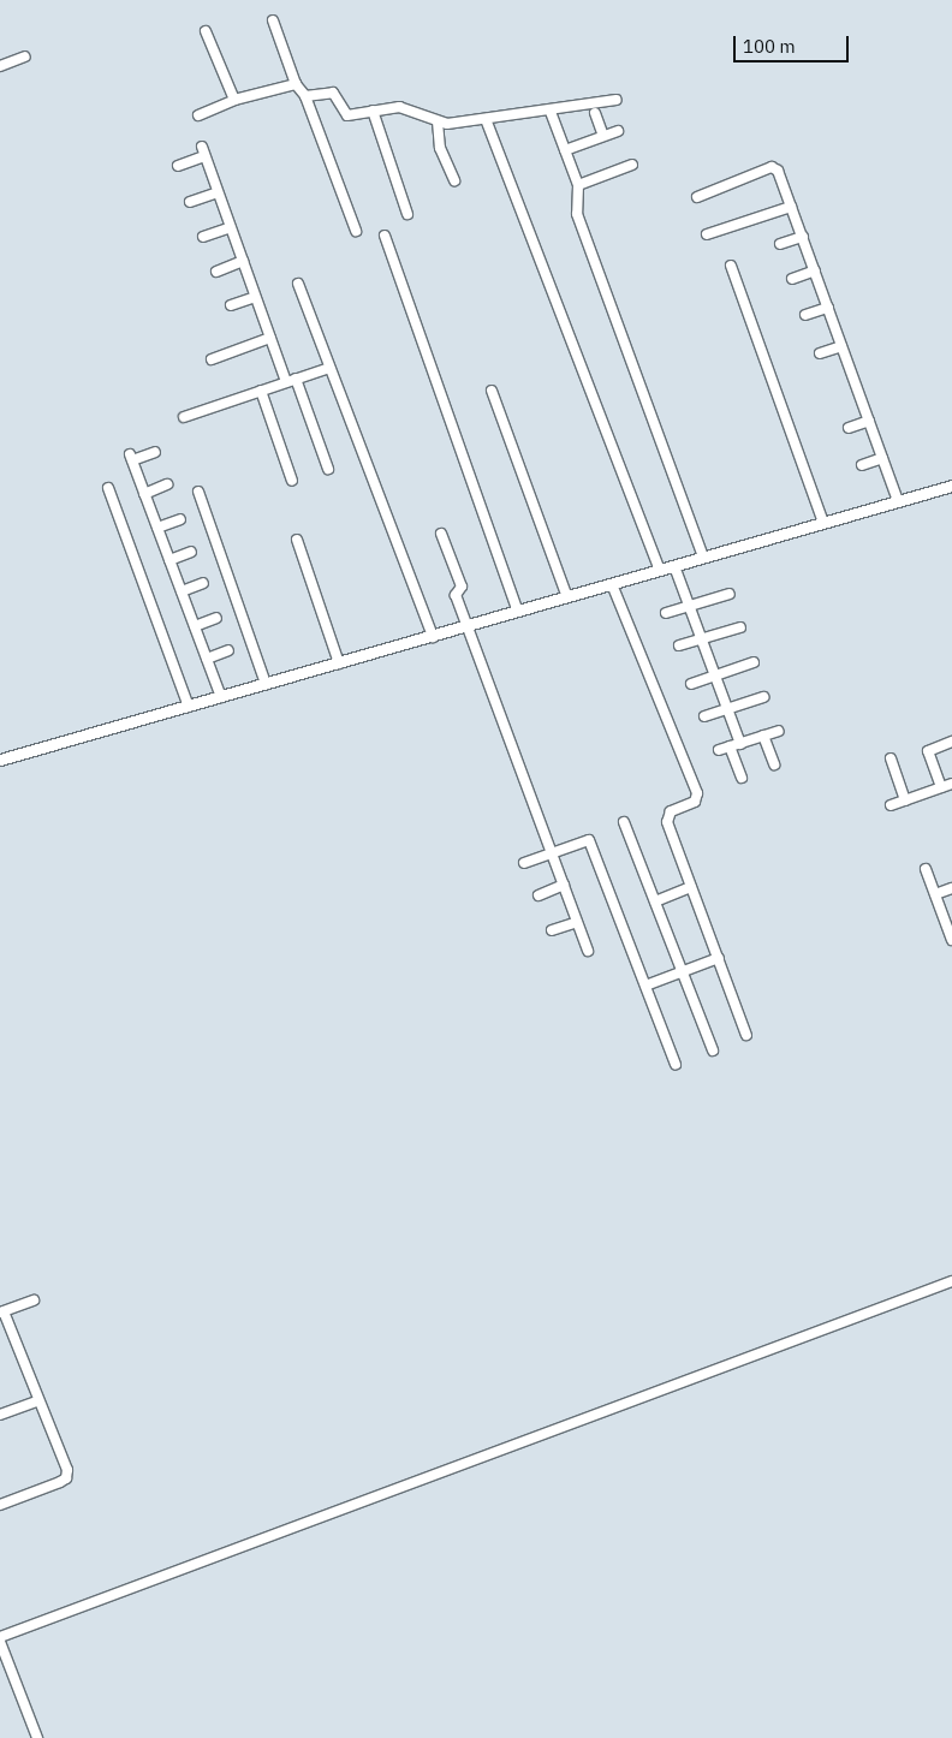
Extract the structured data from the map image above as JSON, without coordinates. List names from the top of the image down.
{
  "scale_bar": "100 m"
}
